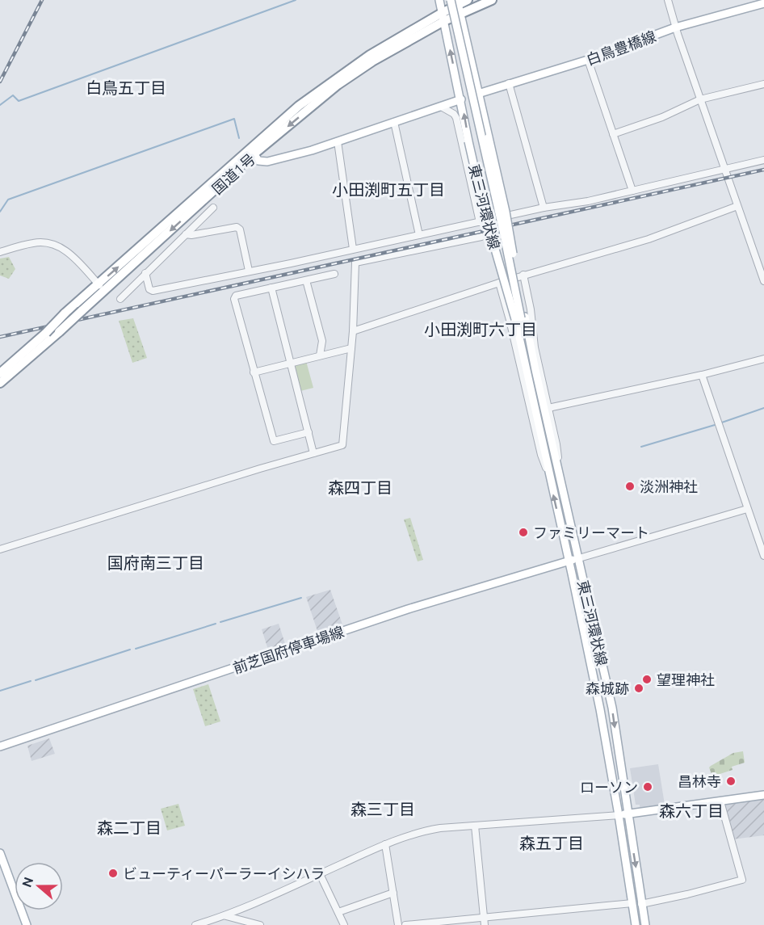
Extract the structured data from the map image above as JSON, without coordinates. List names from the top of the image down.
{
  "streets": {
    "highway": ["国道1号"],
    "main road": ["白鳥豊橋線", "東三河環状線", "前芝国府停車場線"]
  },
  "crossings": [
    ["白鳥豊橋線", "東三河環状線"],
    ["国道1号", "東三河環状線"],
    ["東三河環状線", "前芝国府停車場線"]
  ],
  "districts": [
    "白鳥五丁目",
    "小田渕町五丁目",
    "小田渕町六丁目",
    "森四丁目",
    "国府南三丁目",
    "森三丁目",
    "森六丁目",
    "森二丁目",
    "森五丁目"
  ],
  "places": [
    "淡洲神社",
    "ファミリーマート",
    "望理神社",
    "森城跡",
    "昌林寺",
    "ローソン",
    "ビューティーパーラーイシハラ"
  ],
  "north": "left"
}
